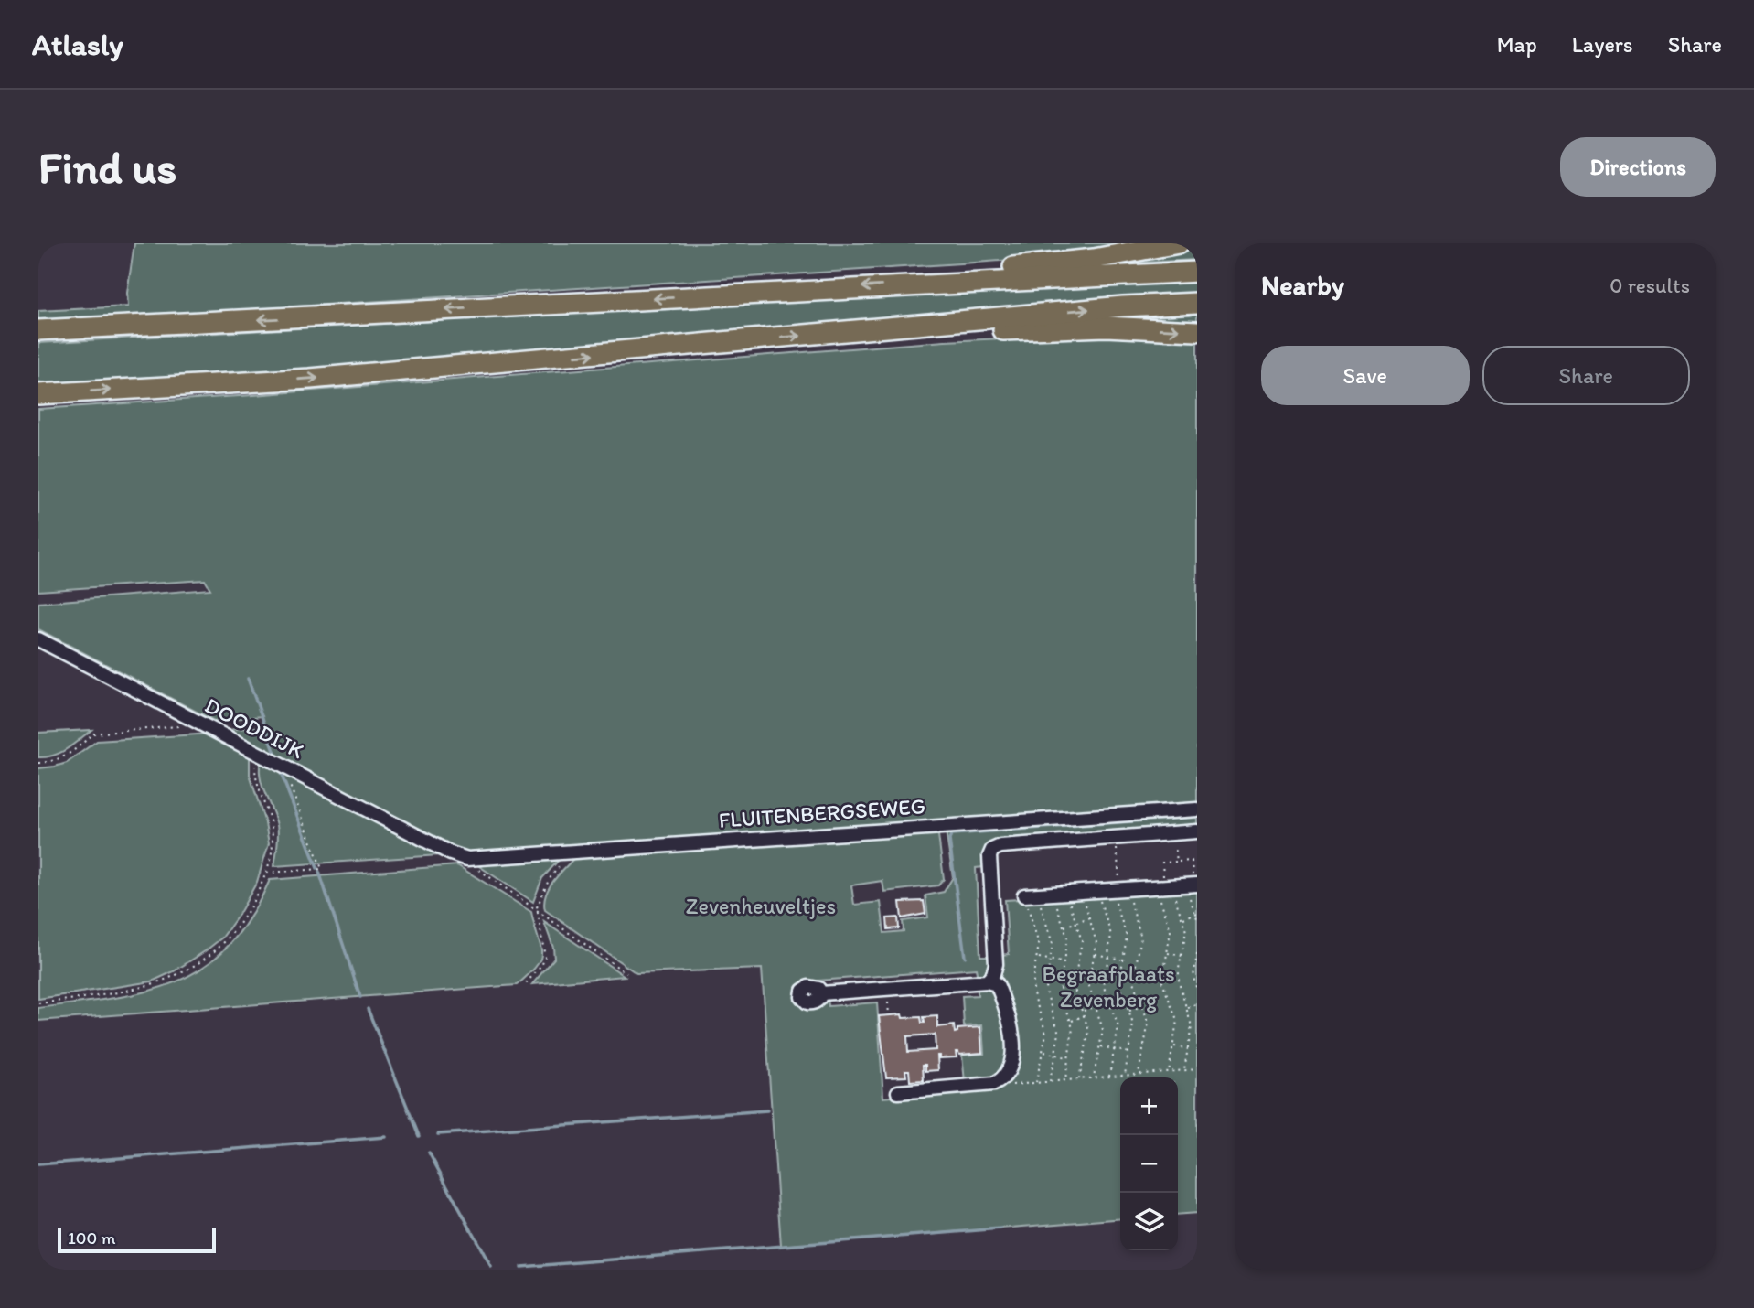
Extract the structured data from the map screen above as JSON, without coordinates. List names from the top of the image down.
{
  "streets": {
    "street": ["DOODDIJK", "FLUITENBERGSEWEG"]
  },
  "crossings": [
    ["DOODDIJK", "FLUITENBERGSEWEG"]
  ],
  "parks": ["Zevenheuveltjes", "Begraafplaats Zevenberg"],
  "scale_bar": "100 m",
  "page": {
    "header": "Atlasly",
    "nav": ["Map", "Layers", "Share"],
    "buttons": [
      "Directions",
      ["Save", "Share"]
    ],
    "title": "Find us",
    "heading": ["Nearby", "0 results"],
    "map_buttons": ["+", "−"],
    "scale": "100 m"
  }
}
